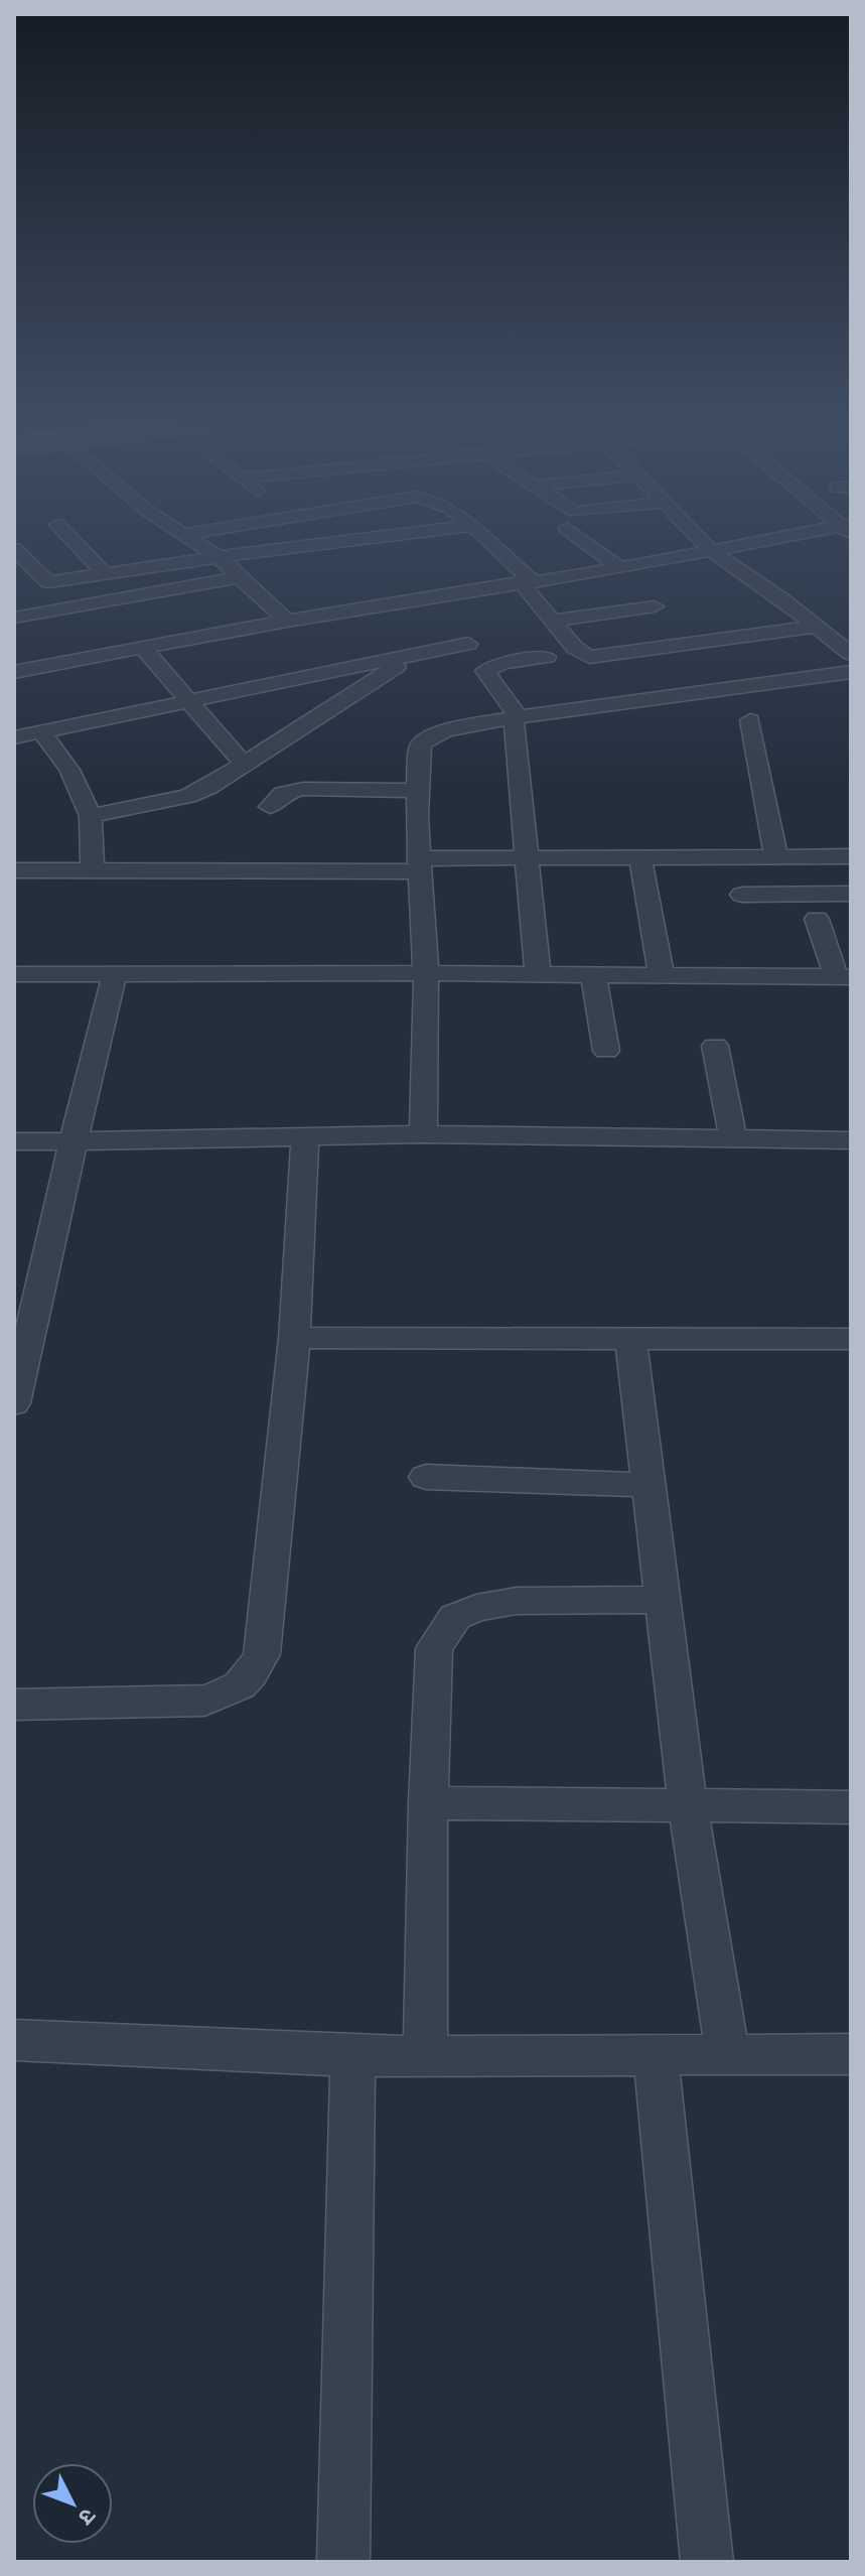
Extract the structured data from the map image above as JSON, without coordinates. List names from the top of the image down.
{
  "north": "bottom right"
}
